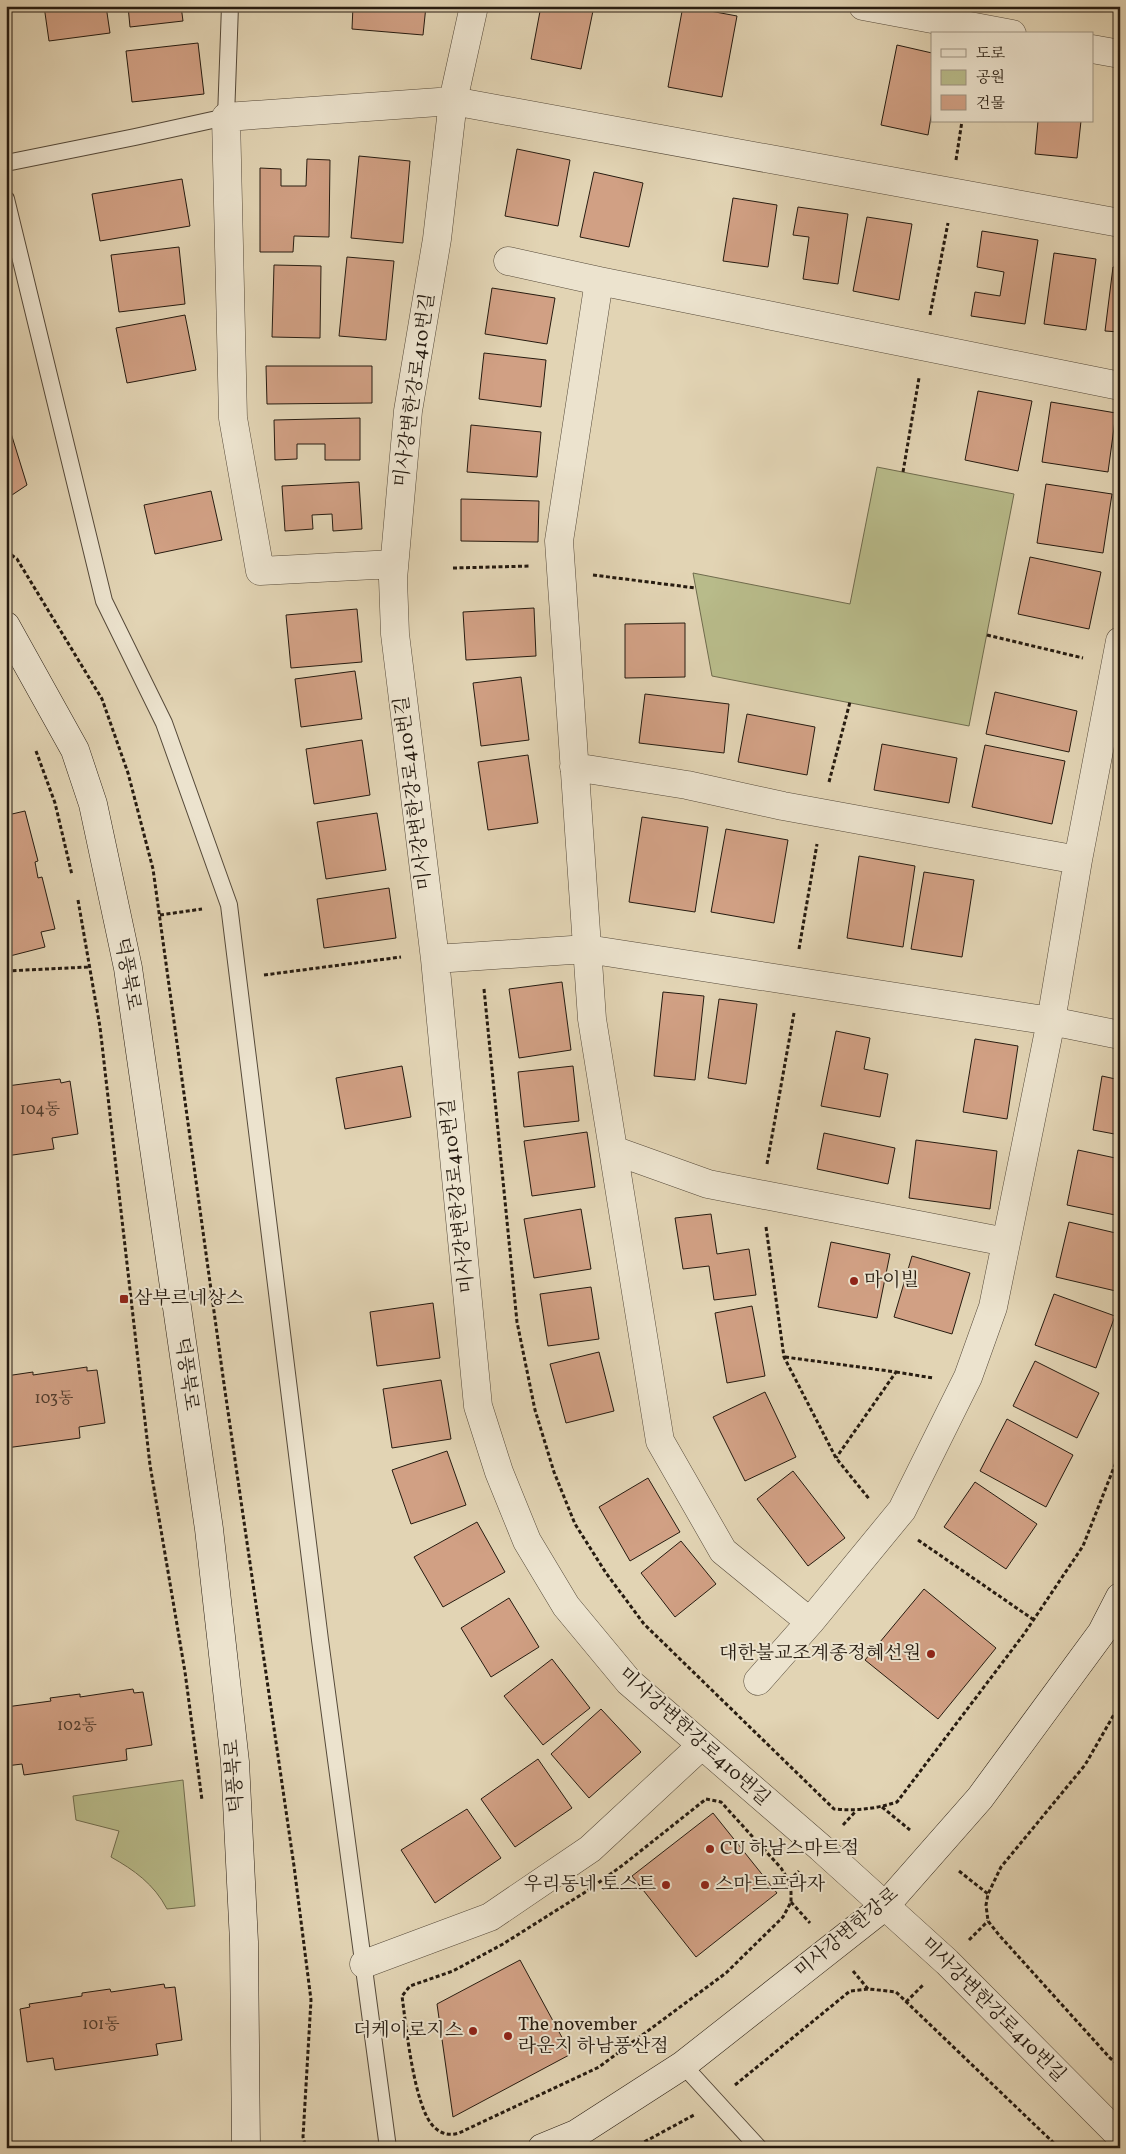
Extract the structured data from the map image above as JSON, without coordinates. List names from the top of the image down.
{
  "streets": {
    "street": ["미사강변한강로410번길", "덕풍북로", "미사강변한강로"]
  },
  "crossings": [
    ["미사강변한강로410번길", "미사강변한강로"]
  ],
  "places": {
    "other": [
      "마이빌",
      "대한불교조계종정혜선원",
      "CU 하남스마트점",
      "우리동네 토스트",
      "스마트프라자",
      "더케이로지스",
      "The november 라운지 하남풍산점"
    ],
    "transit": ["삼부르네상스"]
  },
  "house_numbers": [
    "104동",
    "103동",
    "102동",
    "101동"
  ],
  "legend": ["도로", "공원", "건물"]
}
